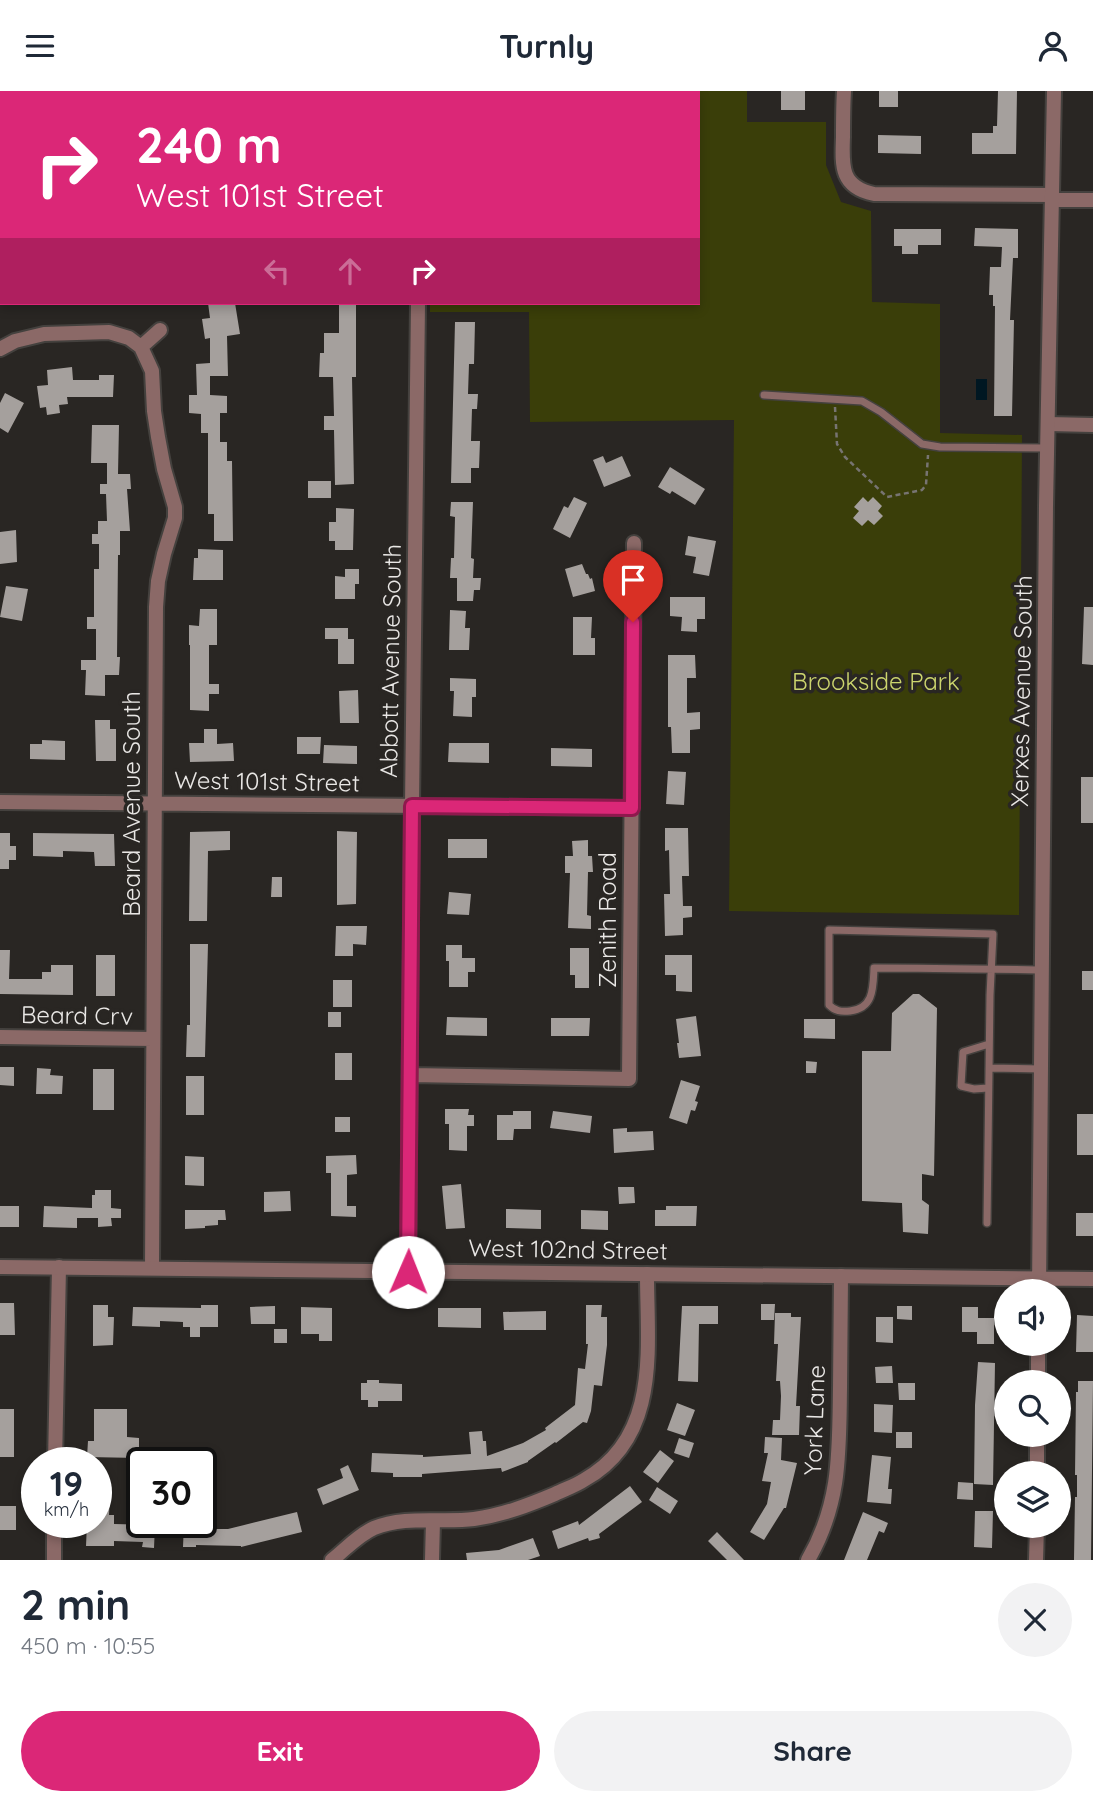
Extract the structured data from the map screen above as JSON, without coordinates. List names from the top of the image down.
{
  "streets": {
    "street": [
      "Abbott Avenue South",
      "Xerxes Avenue South",
      "West 101st Street",
      "Beard Avenue South",
      "Zenith Road",
      "Beard Crv",
      "West 102nd Street",
      "York Lane"
    ]
  },
  "crossings": [
    ["Abbott Avenue South", "West 101st Street"],
    ["Abbott Avenue South", "Zenith Road"],
    ["Abbott Avenue South", "West 102nd Street"],
    ["West 101st Street", "Beard Avenue South"],
    ["West 101st Street", "Zenith Road"],
    ["Beard Avenue South", "Beard Crv"],
    ["Beard Avenue South", "West 102nd Street"],
    ["West 102nd Street", "York Lane"]
  ],
  "parks": ["Brookside Park"],
  "page": {
    "header": "Turnly",
    "turn": ["240 m", "West 101st Street"],
    "speed": "19 km/h",
    "limit": "30",
    "heading": ["2 min", "450 m · 10:55"],
    "buttons": ["Exit", "Share"]
  }
}
